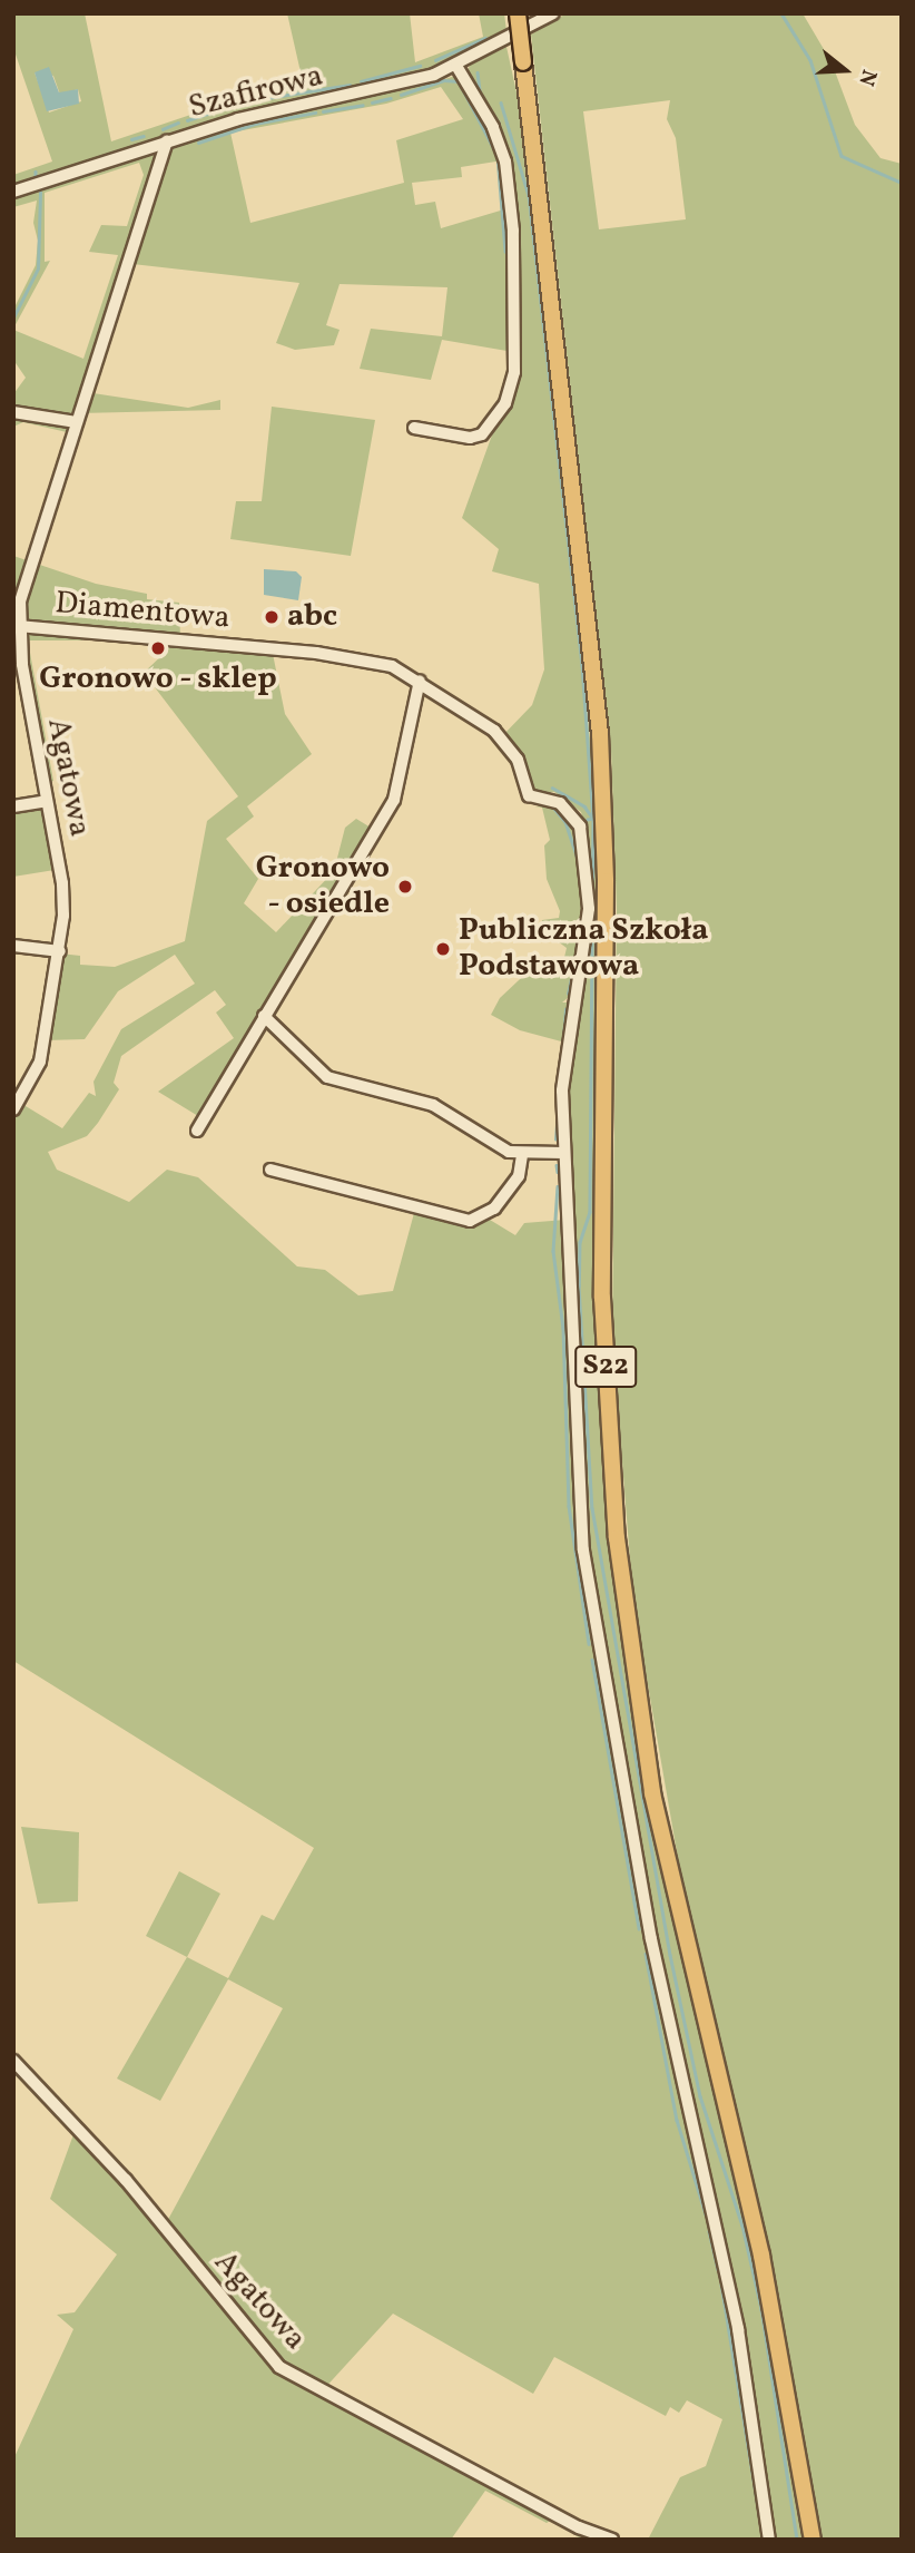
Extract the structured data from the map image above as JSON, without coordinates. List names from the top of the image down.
{
  "streets": {
    "highway": ["S22"],
    "street": ["Szafirowa", "Diamentowa", "Agatowa"]
  },
  "crossings": [
    ["Szafirowa", "Agatowa"],
    ["Diamentowa", "Agatowa"]
  ],
  "places": [
    "abc",
    "Gronowo - sklep",
    "Gronowo - osiedle",
    "Publiczna Szkoła Podstawowa"
  ],
  "north": "right"
}
